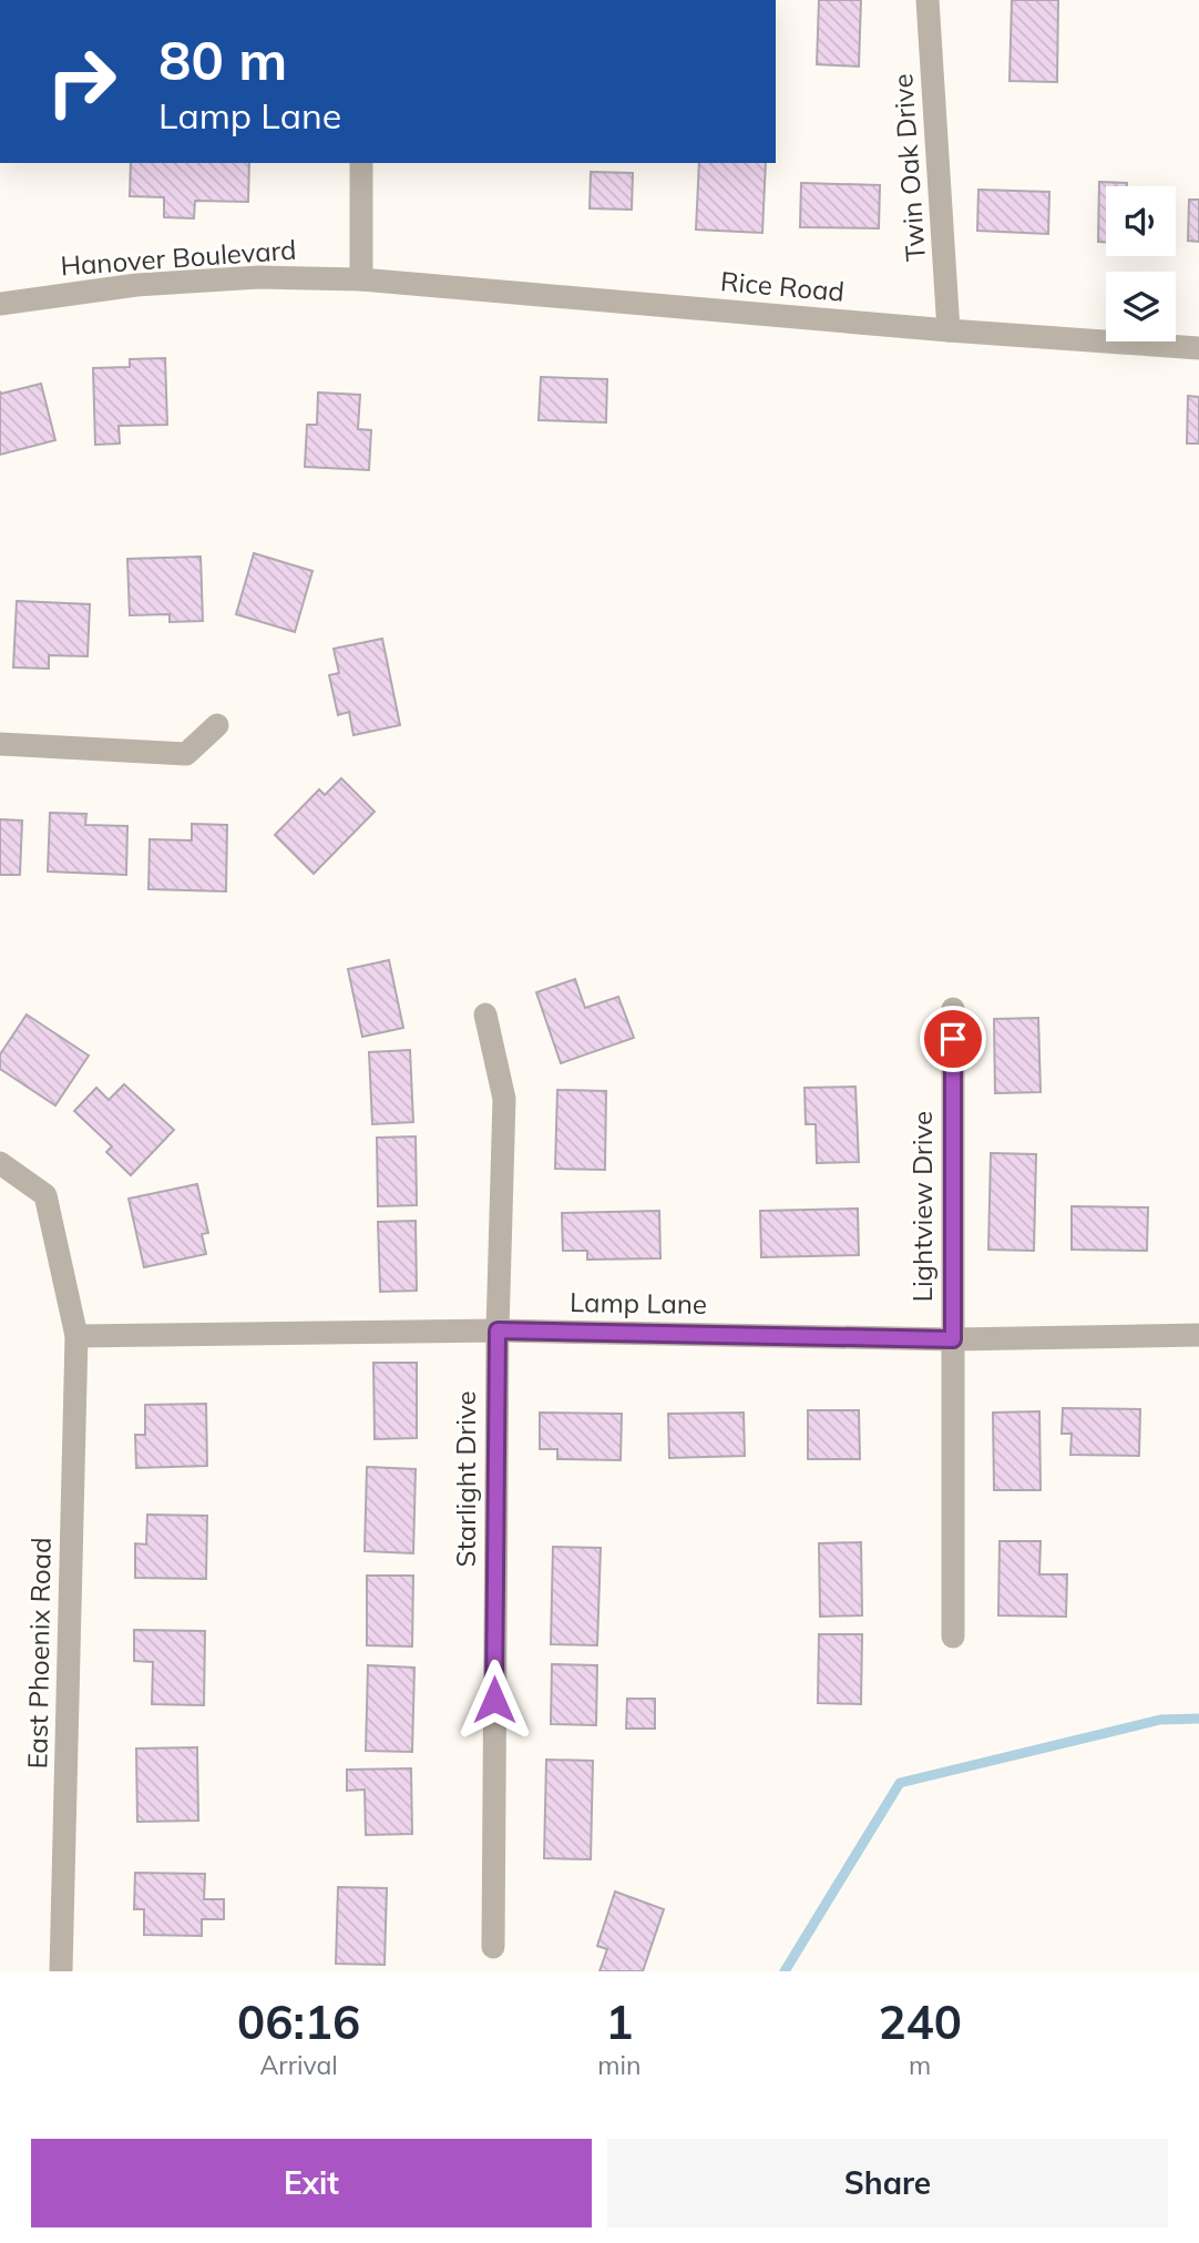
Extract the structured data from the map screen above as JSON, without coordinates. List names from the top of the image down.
{
  "streets": {
    "street": [
      "Twin Oak Drive",
      "Hanover Boulevard",
      "Rice Road",
      "Lightview Drive",
      "Lamp Lane",
      "Starlight Drive",
      "East Phoenix Road"
    ]
  },
  "crossings": [
    ["Twin Oak Drive", "Rice Road"],
    ["Hanover Boulevard", "Rice Road"],
    ["Lightview Drive", "Lamp Lane"],
    ["Lamp Lane", "Starlight Drive"],
    ["Lamp Lane", "East Phoenix Road"]
  ],
  "page": {
    "turn": ["80 m", "Lamp Lane"],
    "eta": [
      "06:16",
      "Arrival",
      "1",
      "min",
      "240",
      "m"
    ],
    "buttons": ["Exit", "Share"]
  }
}
